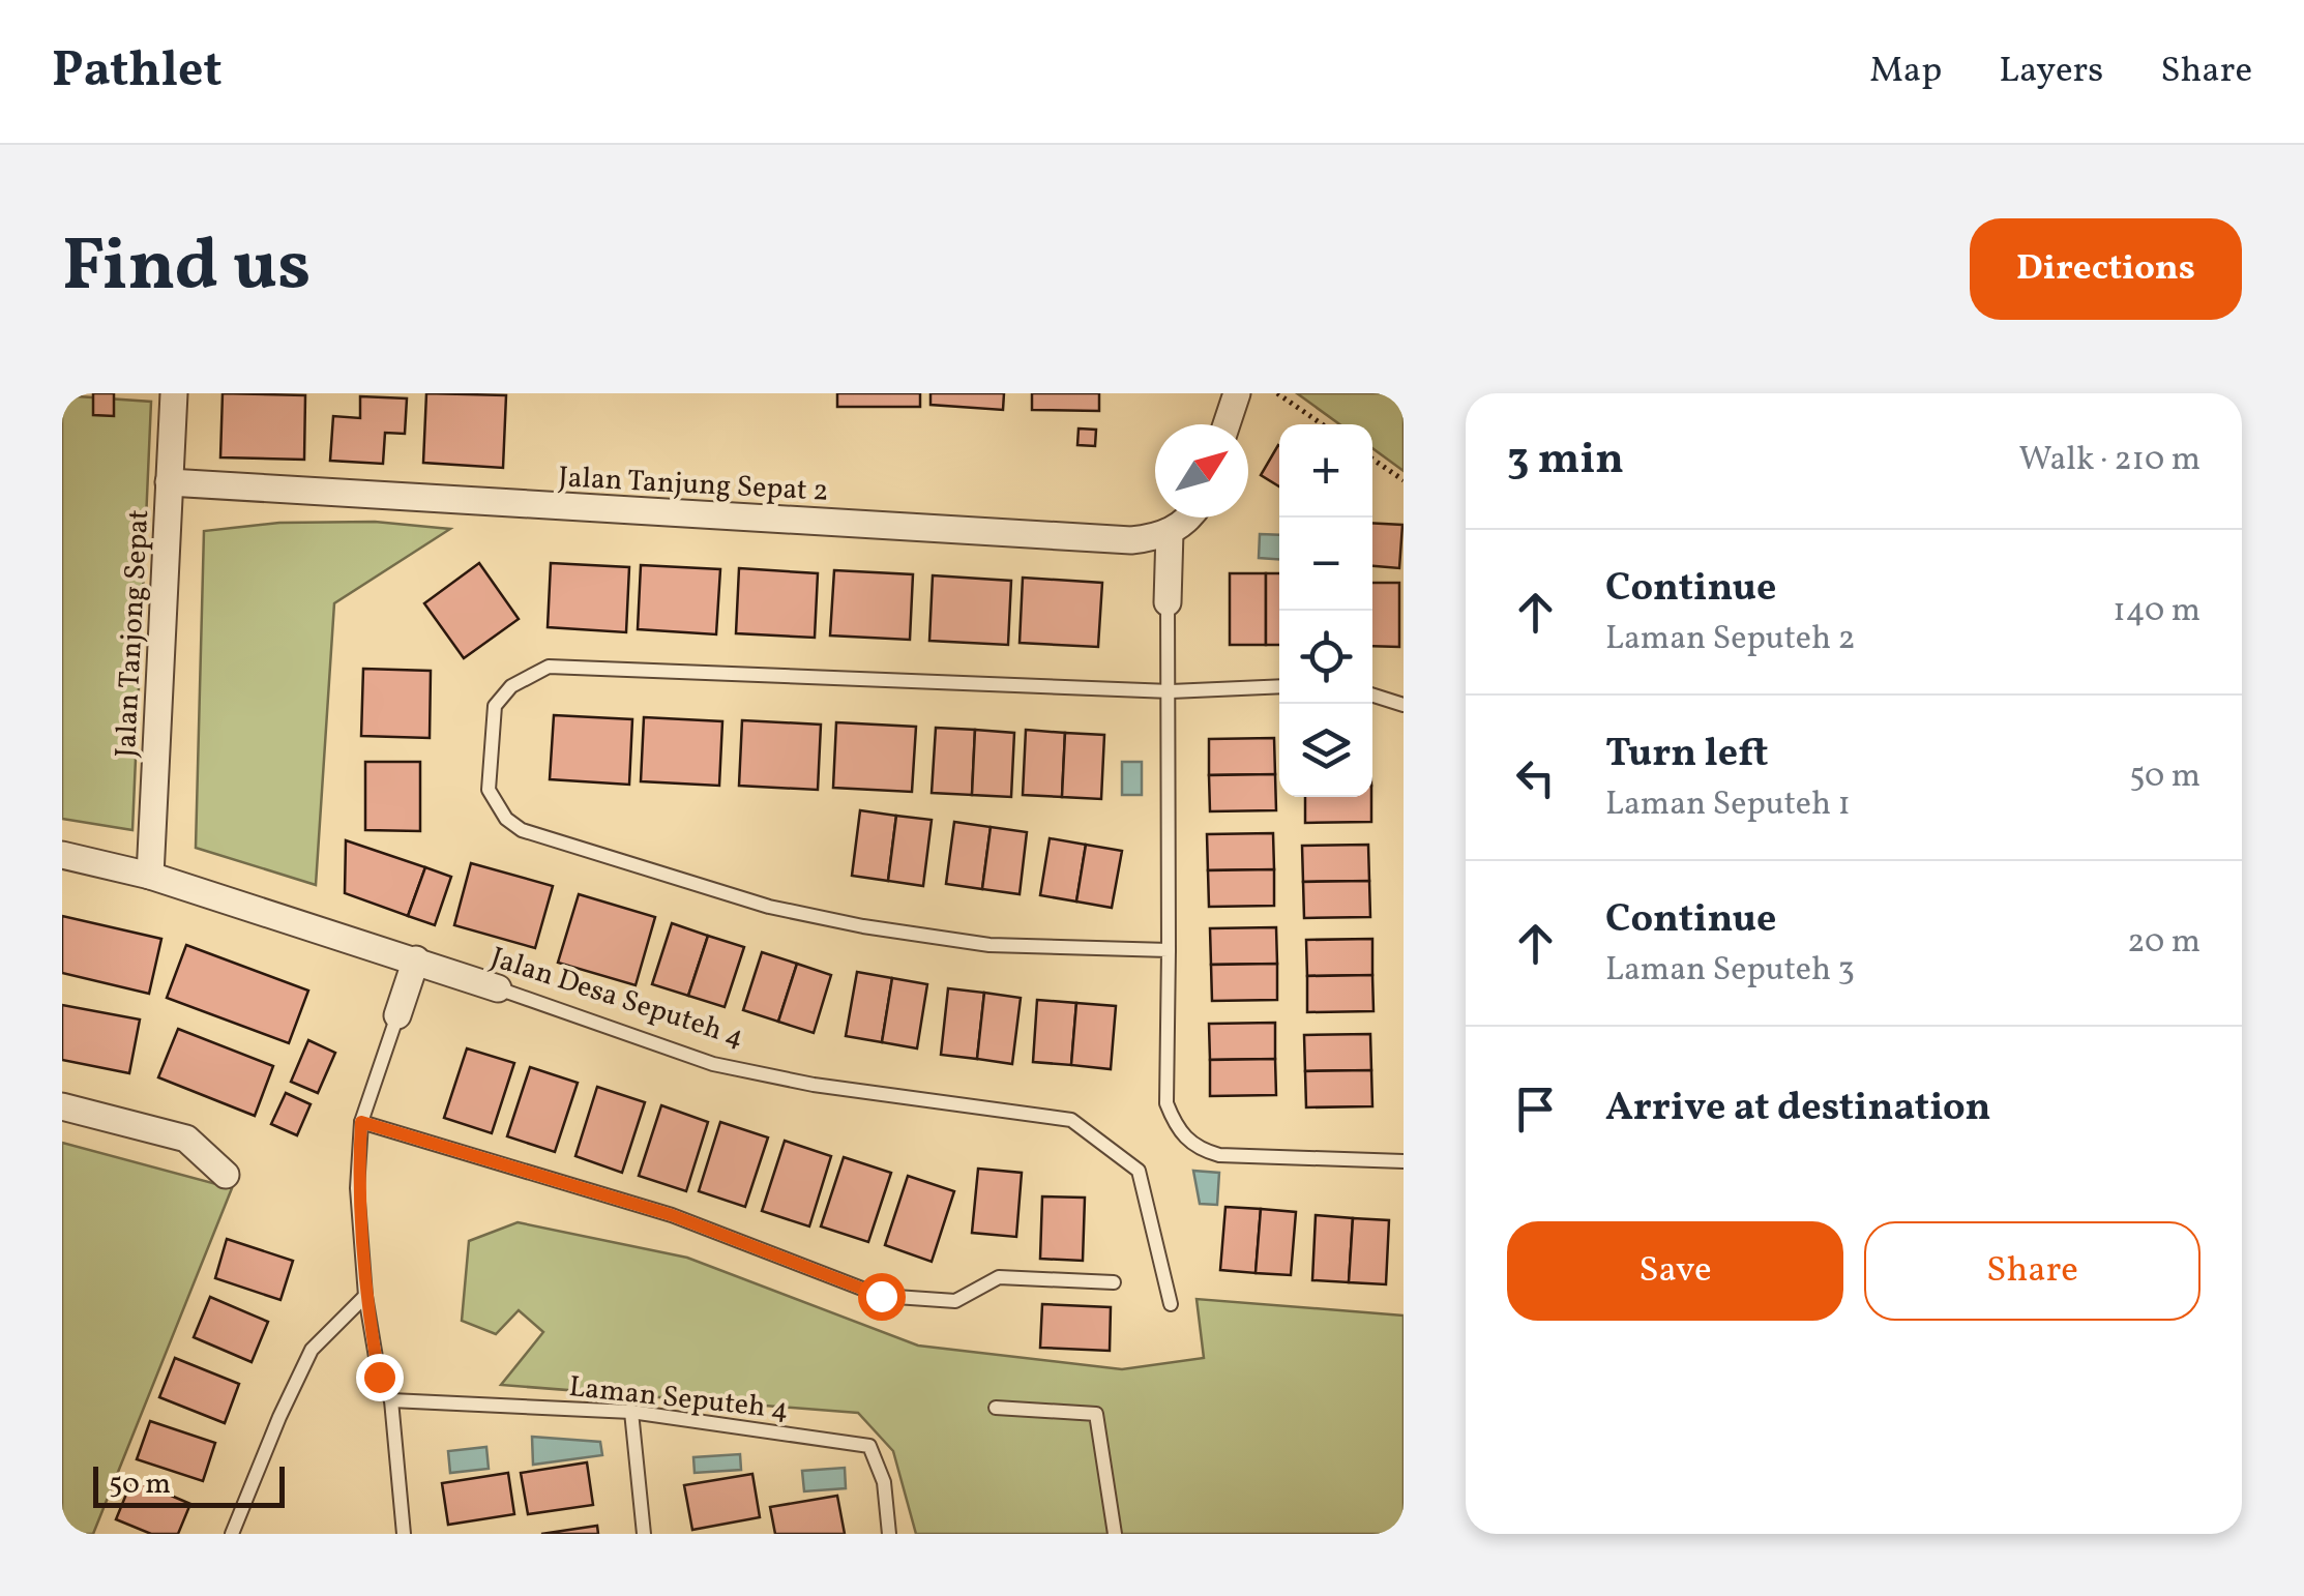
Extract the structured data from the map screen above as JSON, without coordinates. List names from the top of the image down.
{
  "streets": {
    "street": ["Jalan Tanjung Sepat 2", "Jalan Tanjong Sepat", "Jalan Desa Seputeh 4"],
    "lane": ["Laman Seputeh 4"]
  },
  "crossings": [
    ["Jalan Tanjung Sepat 2", "Jalan Tanjong Sepat"],
    ["Jalan Tanjong Sepat", "Jalan Desa Seputeh 4"]
  ],
  "scale_bar": "50 m",
  "north": "top right",
  "page": {
    "header": "Pathlet",
    "nav": ["Map", "Layers", "Share"],
    "title": "Find us",
    "buttons": [
      "Directions",
      ["Save", "Share"]
    ],
    "heading": ["3 min", "Walk · 210 m"],
    "map_buttons": ["+", "−"],
    "list": [
      ["Continue", "Laman Seputeh 2", "140 m"],
      ["Turn left", "Laman Seputeh 1", "50 m"],
      ["Continue", "Laman Seputeh 3", "20 m"],
      "Arrive at destination"
    ],
    "scale": "50 m"
  }
}
